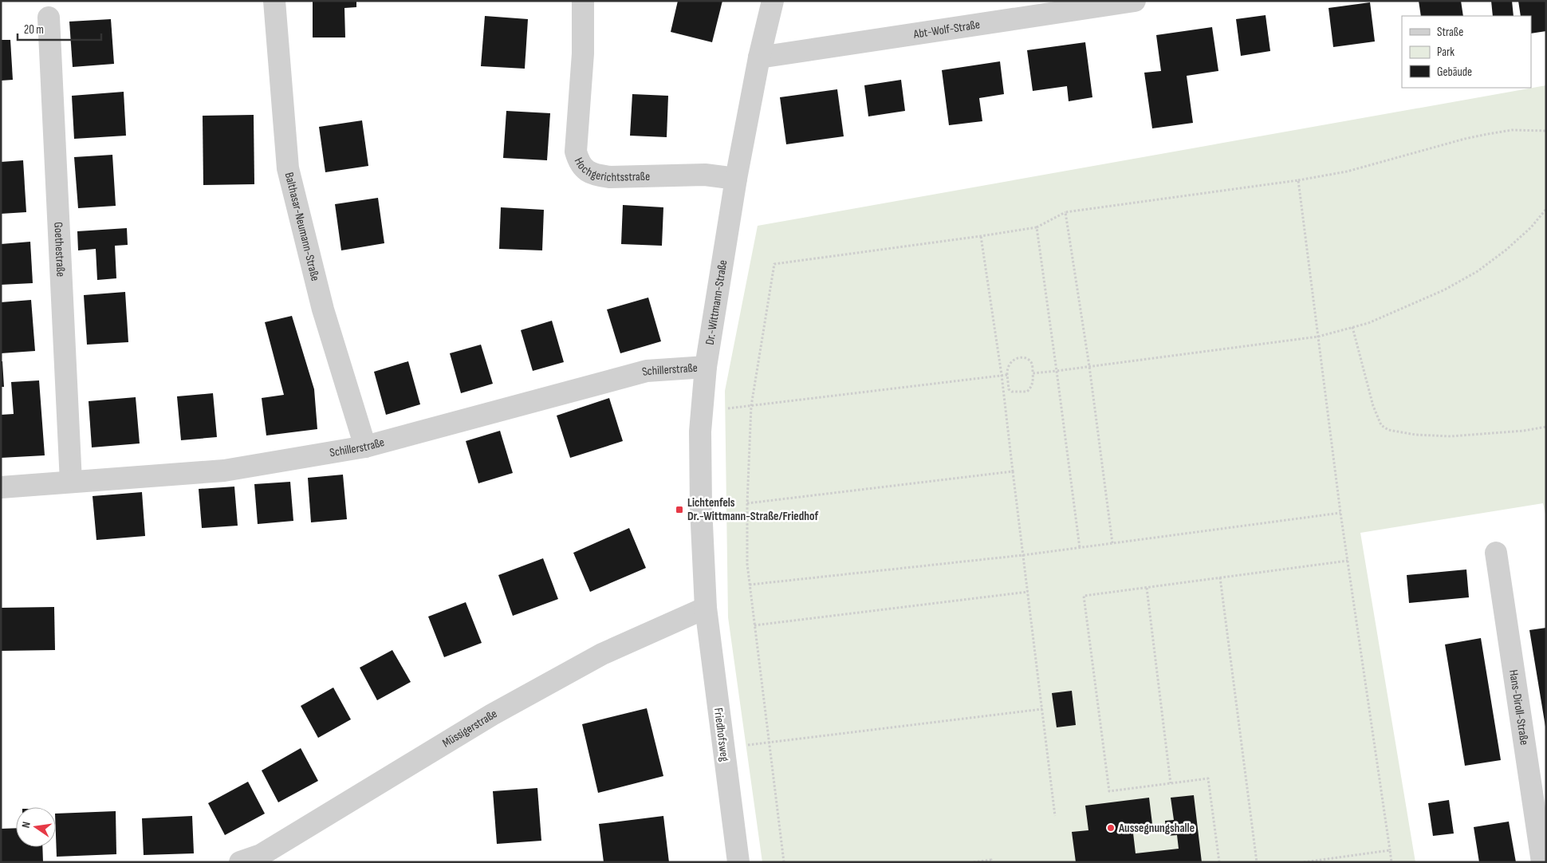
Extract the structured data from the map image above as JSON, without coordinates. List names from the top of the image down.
{
  "streets": {
    "street": [
      "Abt-Wolf-Straße",
      "Hochgerichtsstraße",
      "Balthasar-Neumann-Straße",
      "Goethestraße",
      "Dr.-Wittmann-Straße",
      "Schillerstraße",
      "Hans-Diroll-Straße",
      "Müssigerstraße",
      "Friedhofsweg"
    ]
  },
  "crossings": [
    ["Abt-Wolf-Straße", "Dr.-Wittmann-Straße"],
    ["Hochgerichtsstraße", "Dr.-Wittmann-Straße"],
    ["Balthasar-Neumann-Straße", "Schillerstraße"],
    ["Goethestraße", "Schillerstraße"],
    ["Dr.-Wittmann-Straße", "Schillerstraße"],
    ["Dr.-Wittmann-Straße", "Müssigerstraße"],
    ["Dr.-Wittmann-Straße", "Friedhofsweg"],
    ["Müssigerstraße", "Friedhofsweg"]
  ],
  "places": {
    "transit": ["Lichtenfels Dr.-Wittmann-Straße/Friedhof"],
    "other": ["Aussegnungshalle"]
  },
  "legend": ["Straße", "Park", "Gebäude"],
  "scale_bar": "20 m",
  "north": "left"
}
